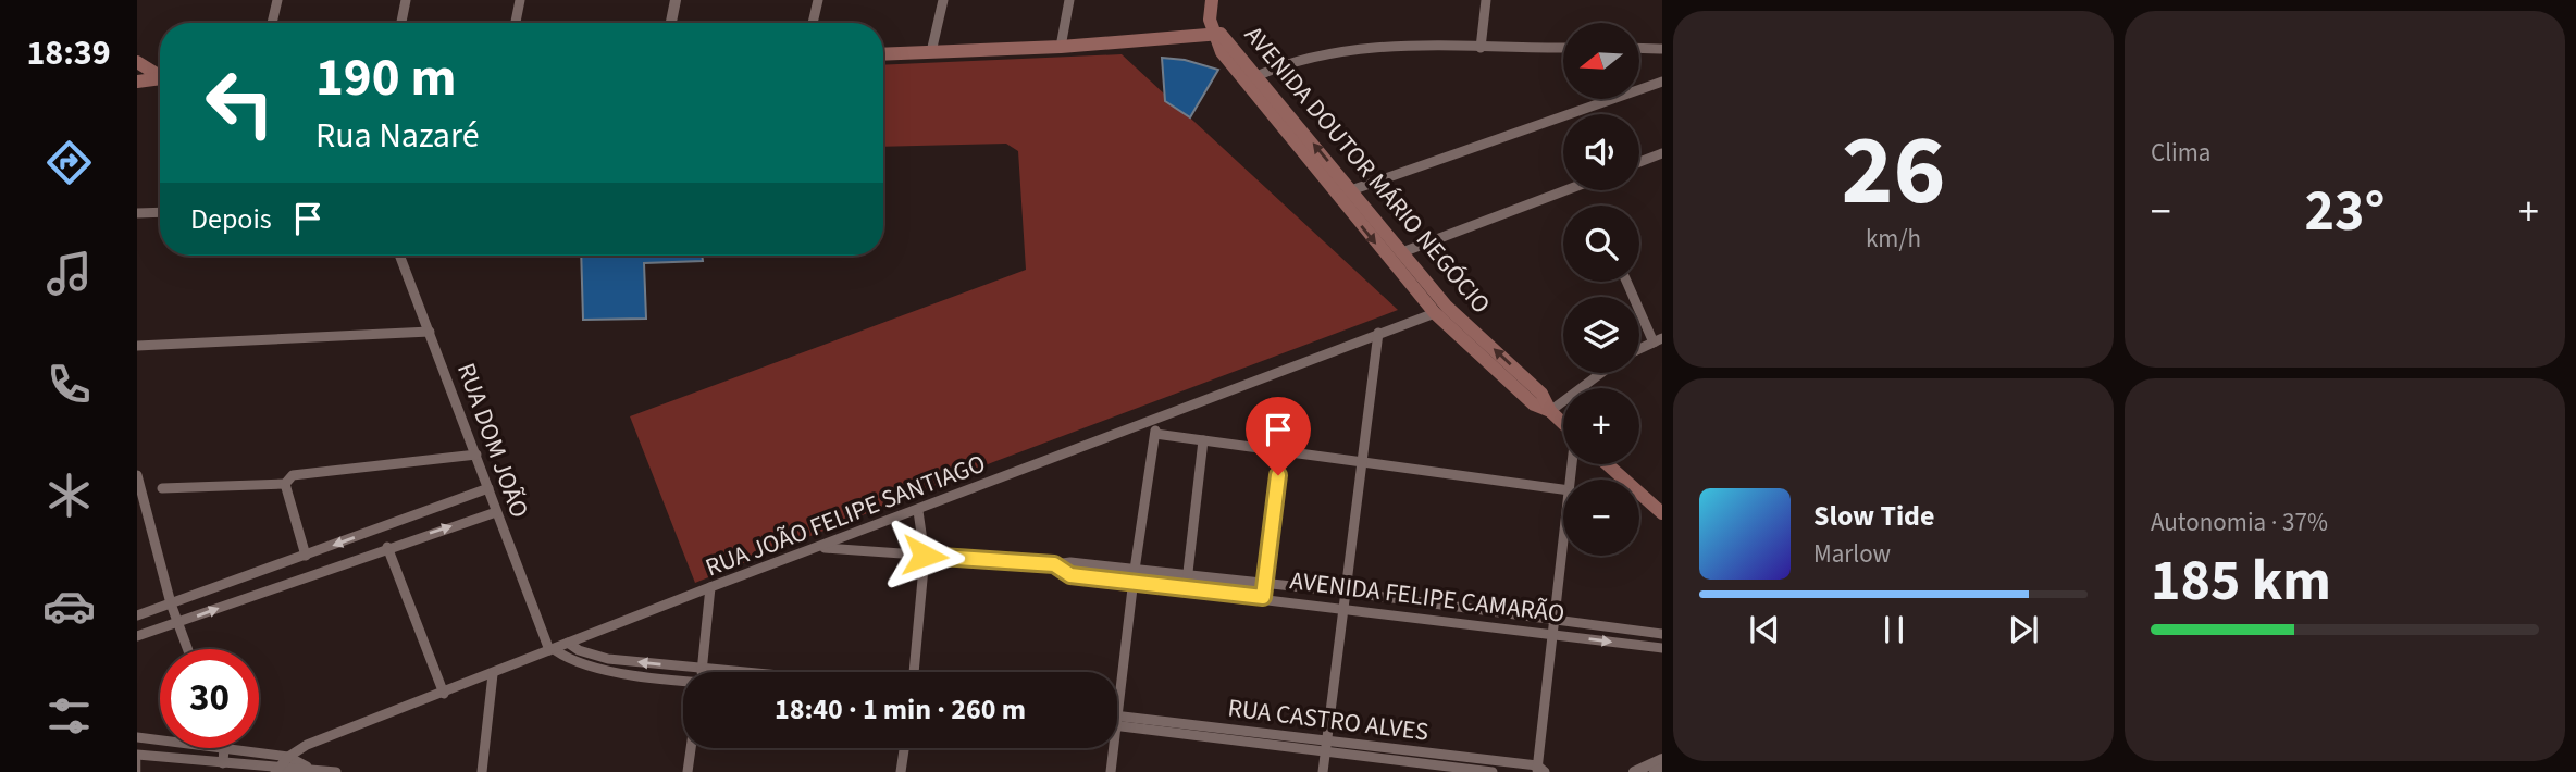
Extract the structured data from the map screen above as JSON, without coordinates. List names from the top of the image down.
{
  "streets": {
    "main road": ["AVENIDA DOUTOR MÁRIO NEGÓCIO"],
    "street": [
      "RUA DOM JOÃO",
      "RUA JOÃO FELIPE SANTIAGO",
      "AVENIDA FELIPE CAMARÃO",
      "RUA CASTRO ALVES"
    ]
  },
  "crossings": [
    ["AVENIDA DOUTOR MÁRIO NEGÓCIO", "RUA JOÃO FELIPE SANTIAGO"],
    ["RUA DOM JOÃO", "RUA JOÃO FELIPE SANTIAGO"],
    ["RUA JOÃO FELIPE SANTIAGO", "AVENIDA FELIPE CAMARÃO"]
  ],
  "north": "left",
  "page": {
    "tabs": "18:39",
    "tile": [
      ["26", "km/h"],
      "Clima",
      ["Autonomia · 37%", "185 km"]
    ],
    "map_buttons": ["+", "−"],
    "turn": ["190 m", "Rua Nazaré"],
    "heat": ["−", "23°", "+"],
    "then": "Depois",
    "song": ["Slow Tide", "Marlow"],
    "limit": "30",
    "trip": "18:40 · 1 min · 260 m"
  }
}
